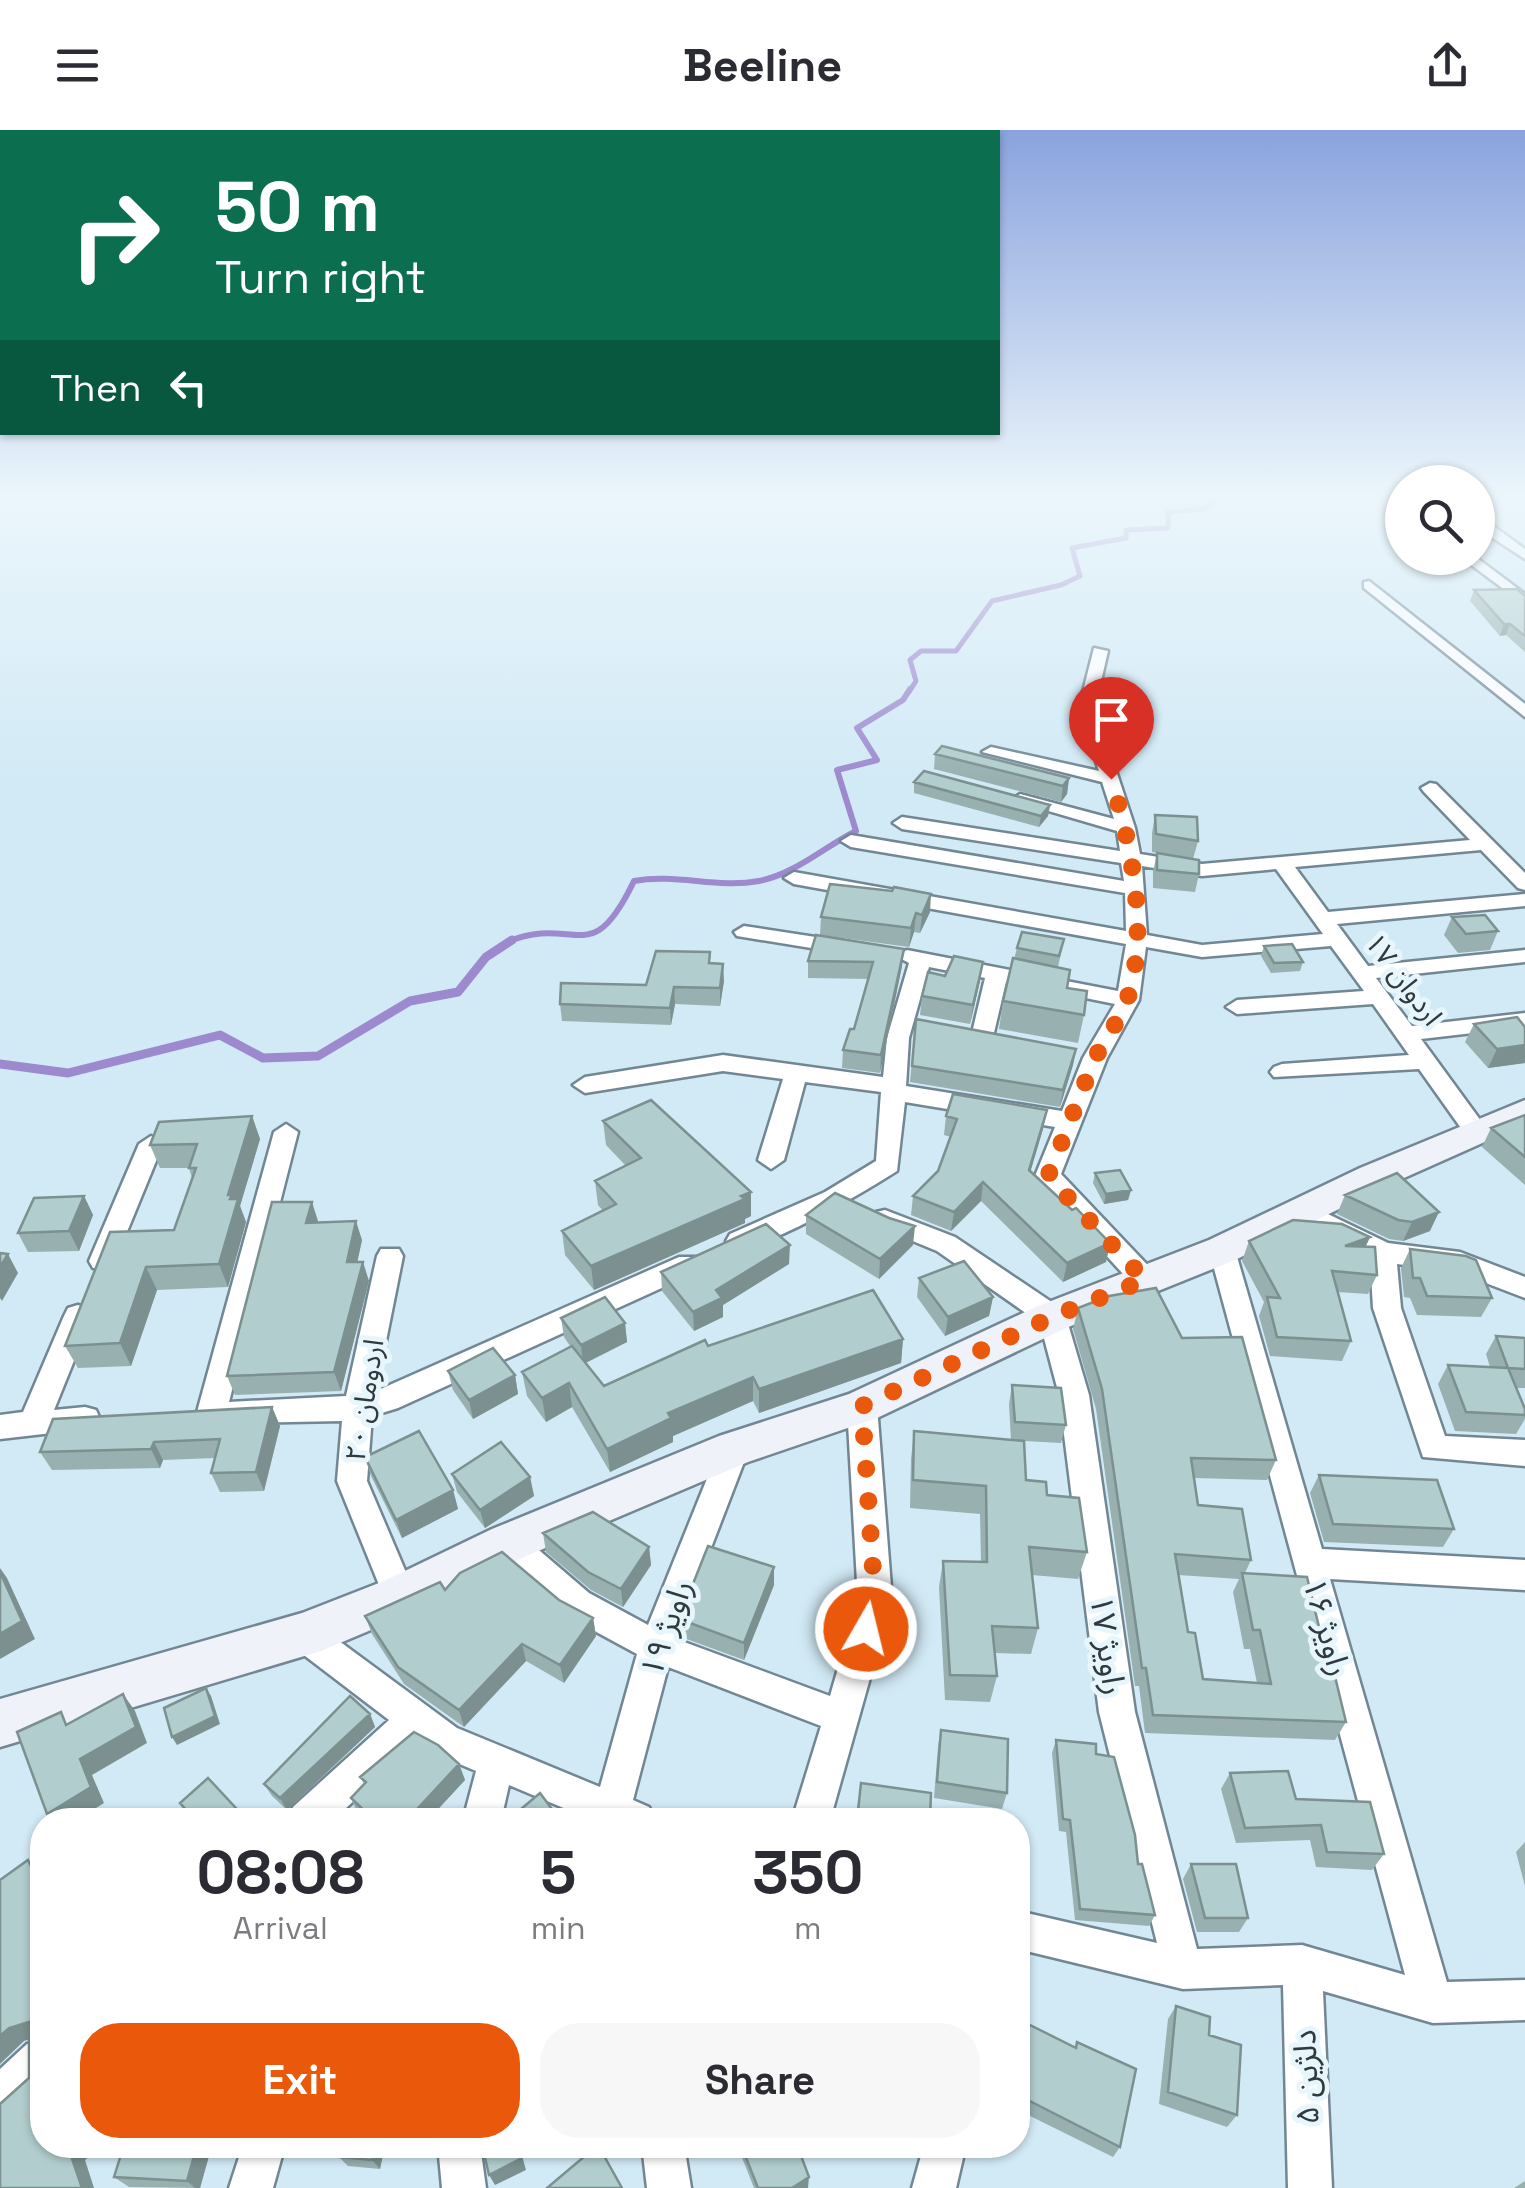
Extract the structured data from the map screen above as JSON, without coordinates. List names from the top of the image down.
{
  "streets": {
    "street": [
      "اردوان ۱۷",
      "اردومان ۲۰",
      "راویژ ۱۶",
      "راویژ ۱۹",
      "راویژ ۱۷",
      "دلژین ۵"
    ]
  },
  "page": {
    "header": "Beeline",
    "turn": ["50 m", "Turn right"],
    "then": "Then",
    "eta": [
      "08:08",
      "Arrival",
      "5",
      "min",
      "350",
      "m"
    ],
    "buttons": ["Exit", "Share"]
  }
}
